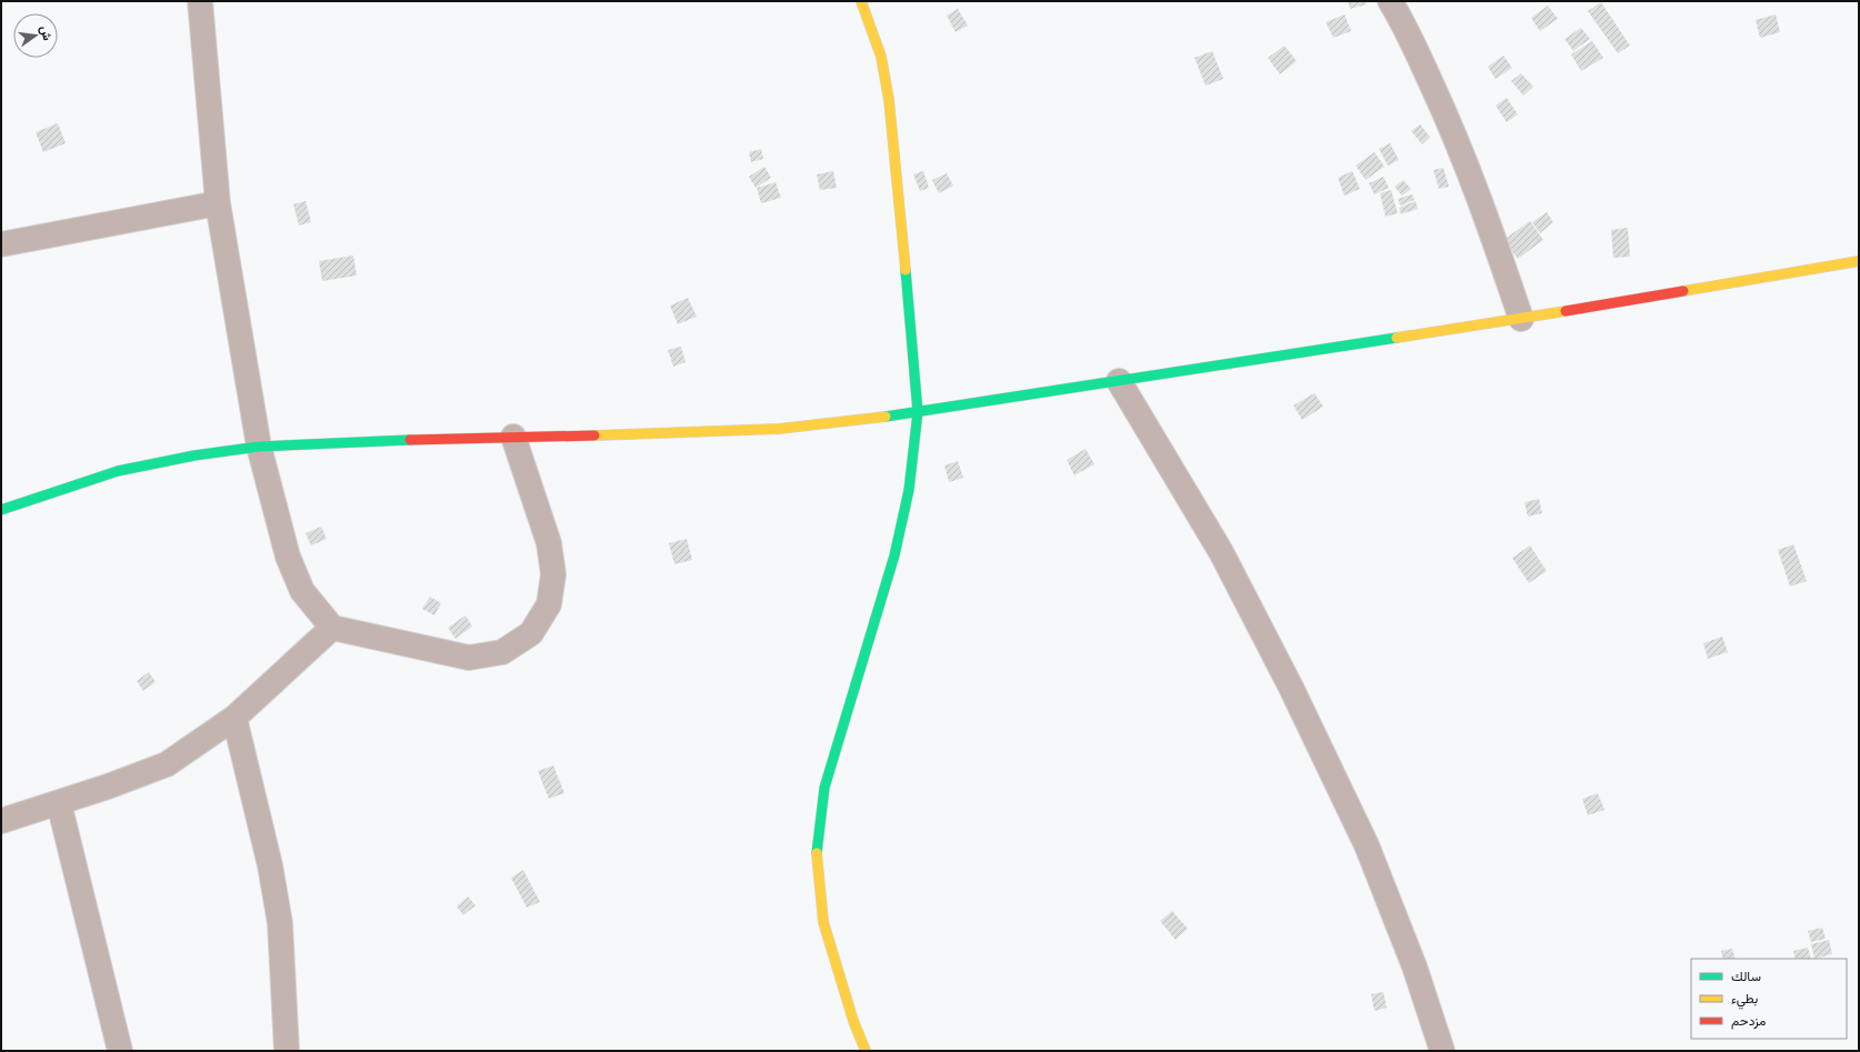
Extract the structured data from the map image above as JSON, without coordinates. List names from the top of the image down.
{
  "legend": ["سالك", "بطيء", "مزدحم"],
  "north": "right"
}
